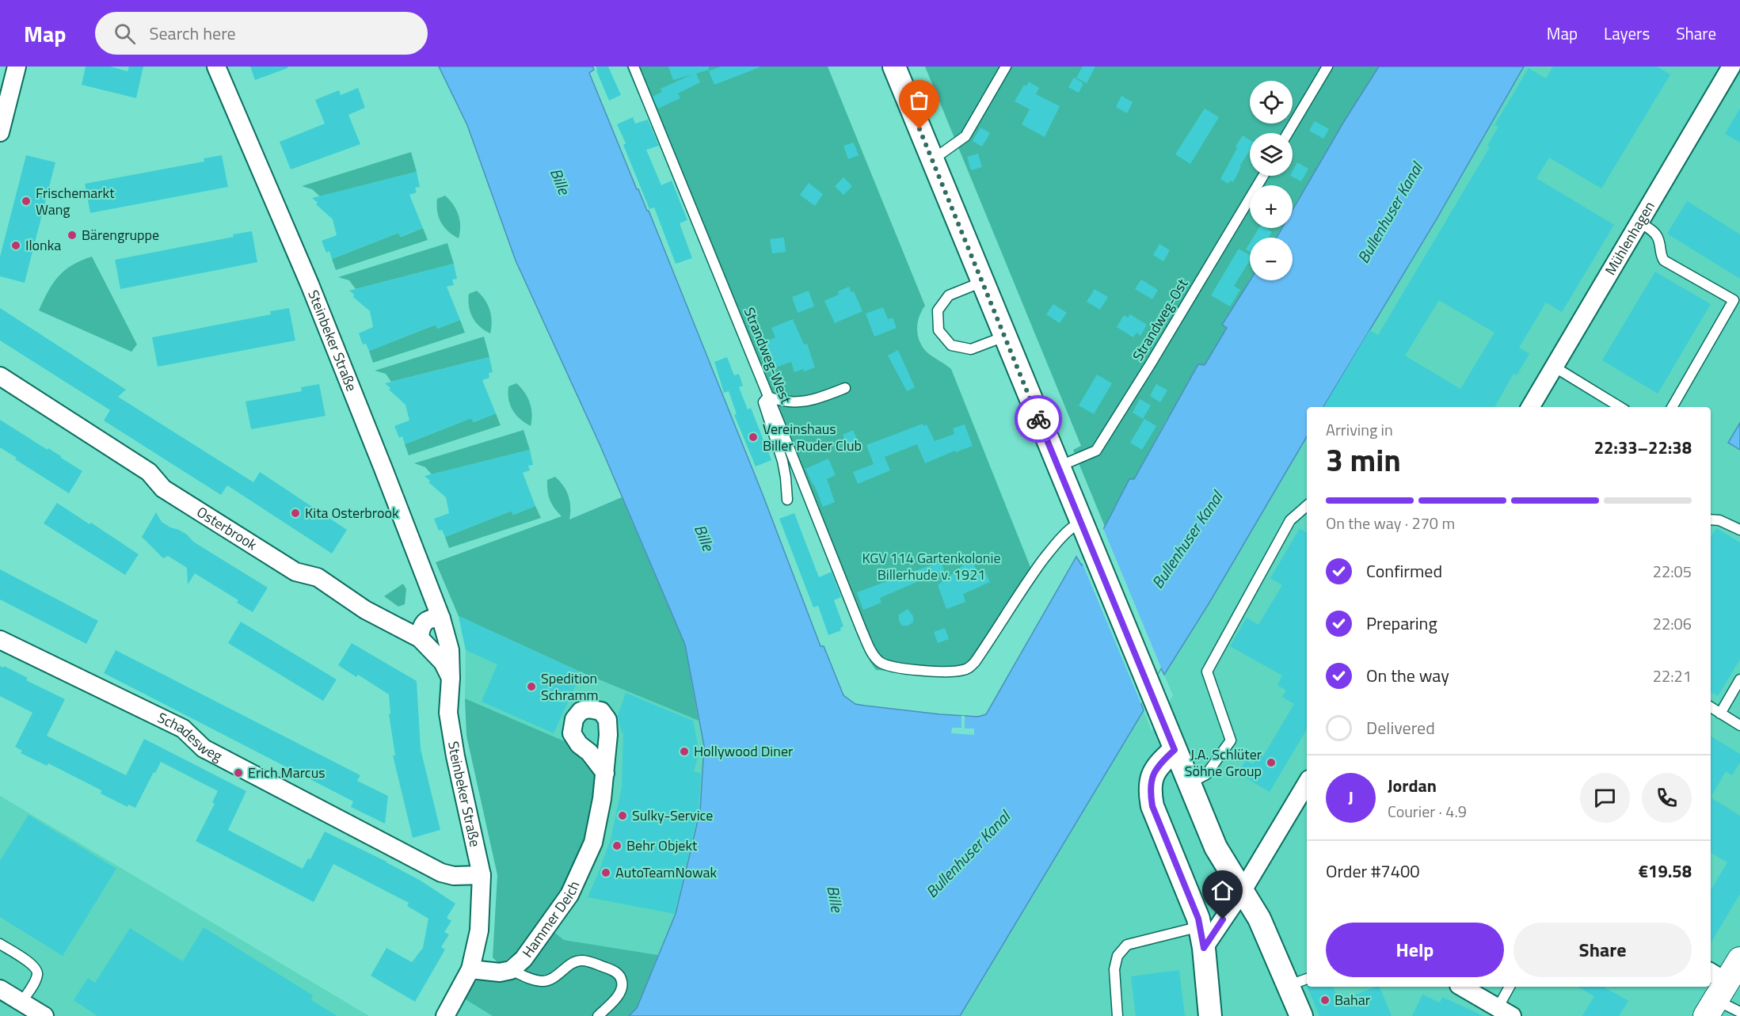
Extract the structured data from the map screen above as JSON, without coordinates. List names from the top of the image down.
{
  "streets": {
    "street": [
      "Mühlenhagen",
      "Steinbeker Straße",
      "Osterbrook",
      "Schadesweg",
      "Hammer Deich"
    ],
    "lane": ["Strandweg-Ost", "Strandweg-West"]
  },
  "crossings": [
    ["Steinbeker Straße", "Osterbrook"],
    ["Steinbeker Straße", "Schadesweg"],
    ["Steinbeker Straße", "Hammer Deich"]
  ],
  "water": ["Bille", "Bullenhuser Kanal"],
  "parks": ["KGV 114 Gartenkolonie Billerhude v. 1921"],
  "places": [
    "Frischemarkt Wang",
    "Bärengruppe",
    "Ilonka",
    "Vereinshaus Biller Ruder Club",
    "Kita Osterbrook",
    "Spedition Schramm",
    "Hollywood Diner",
    "J.A. Schlüter Söhne Group",
    "Erich Marcus",
    "Sulky-Service",
    "Behr Objekt",
    "AutoTeamNowak",
    "Bahar"
  ],
  "page": {
    "header": "Map",
    "search": "Search here",
    "nav": ["Map", "Layers", "Share"],
    "map_buttons": ["+", "−"],
    "heading": ["3 min", "Arriving in", "22:33–22:38"],
    "panel": [
      "Jordan",
      "Courier · 4.9",
      "Order #7400",
      "€19.58"
    ],
    "bar": "On the way · 270 m",
    "list": [
      ["Confirmed", "22:05"],
      ["Preparing", "22:06"],
      ["On the way", "22:21"],
      "Delivered"
    ],
    "round": "J",
    "buttons": ["Help", "Share"]
  }
}
